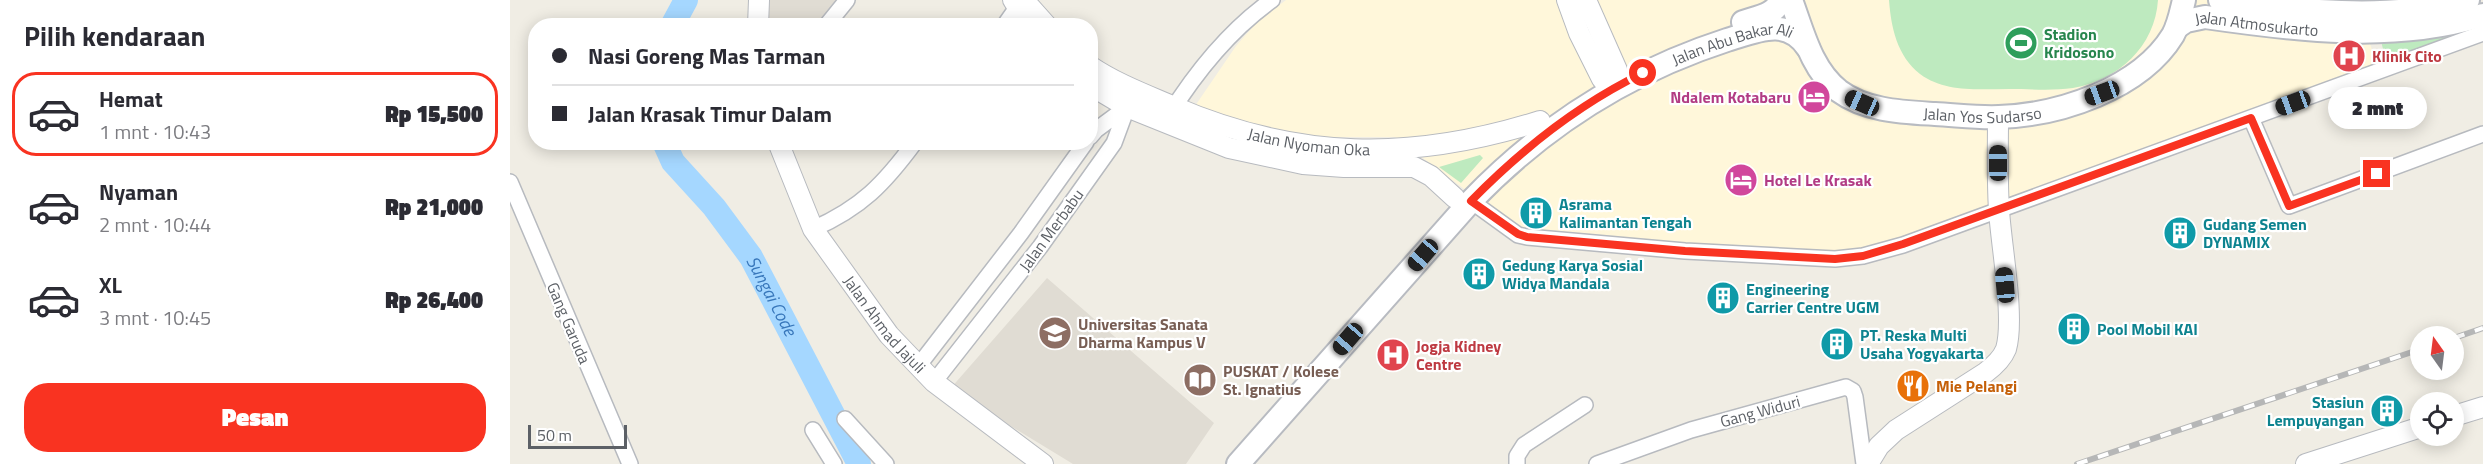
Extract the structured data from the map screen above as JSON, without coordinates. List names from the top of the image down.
{
  "streets": {
    "main road": ["Jalan Atmosukarto", "Jalan Abu Bakar Ali", "Jalan Yos Sudarso"],
    "street": [
      "Jalan Nyoman Oka",
      "Jalan Merbabu",
      "Gang Garuda",
      "Jalan Ahmad Jajuli",
      "Gang Widuri"
    ]
  },
  "crossings": [
    ["Jalan Atmosukarto", "Jalan Yos Sudarso"],
    ["Jalan Abu Bakar Ali", "Jalan Yos Sudarso"],
    ["Jalan Abu Bakar Ali", "Jalan Nyoman Oka"],
    ["Jalan Nyoman Oka", "Jalan Merbabu"],
    ["Jalan Merbabu", "Jalan Ahmad Jajuli"]
  ],
  "water": ["Sungai Code"],
  "places": {
    "sports": ["Stadion Kridosono"],
    "hospital": ["Klinik Cito", "Jogja Kidney Centre"],
    "hotel": ["Ndalem Kotabaru", "Hotel Le Krasak"],
    "building": [
      "Asrama Kalimantan Tengah",
      "Gudang Semen DYNAMIX",
      "Gedung Karya Sosial Widya Mandala",
      "Engineering Carrier Centre UGM",
      "Pool Mobil KAI",
      "PT. Reska Multi Usaha Yogyakarta",
      "Stasiun Lempuyangan"
    ],
    "school or university": ["Universitas Sanata Dharma Kampus V"],
    "library": ["PUSKAT / Kolese St. Ignatius"],
    "restaurant": ["Mie Pelangi"]
  },
  "scale_bar": "50 m",
  "north": "top",
  "page": {
    "heading": "Pilih kendaraan",
    "banner": ["Nasi Goreng Mas Tarman", "Jalan Krasak Timur Dalam"],
    "list": [
      {
        "name": "Hemat",
        "note": "1 mnt · 10:43",
        "value": "Rp 15,500"
      },
      {
        "name": "Nyaman",
        "note": "2 mnt · 10:44",
        "value": "Rp 21,000"
      },
      {
        "name": "XL",
        "note": "3 mnt · 10:45",
        "value": "Rp 26,400"
      }
    ],
    "bubble": "2 mnt",
    "buttons": "Pesan",
    "scale": "50 m"
  }
}
